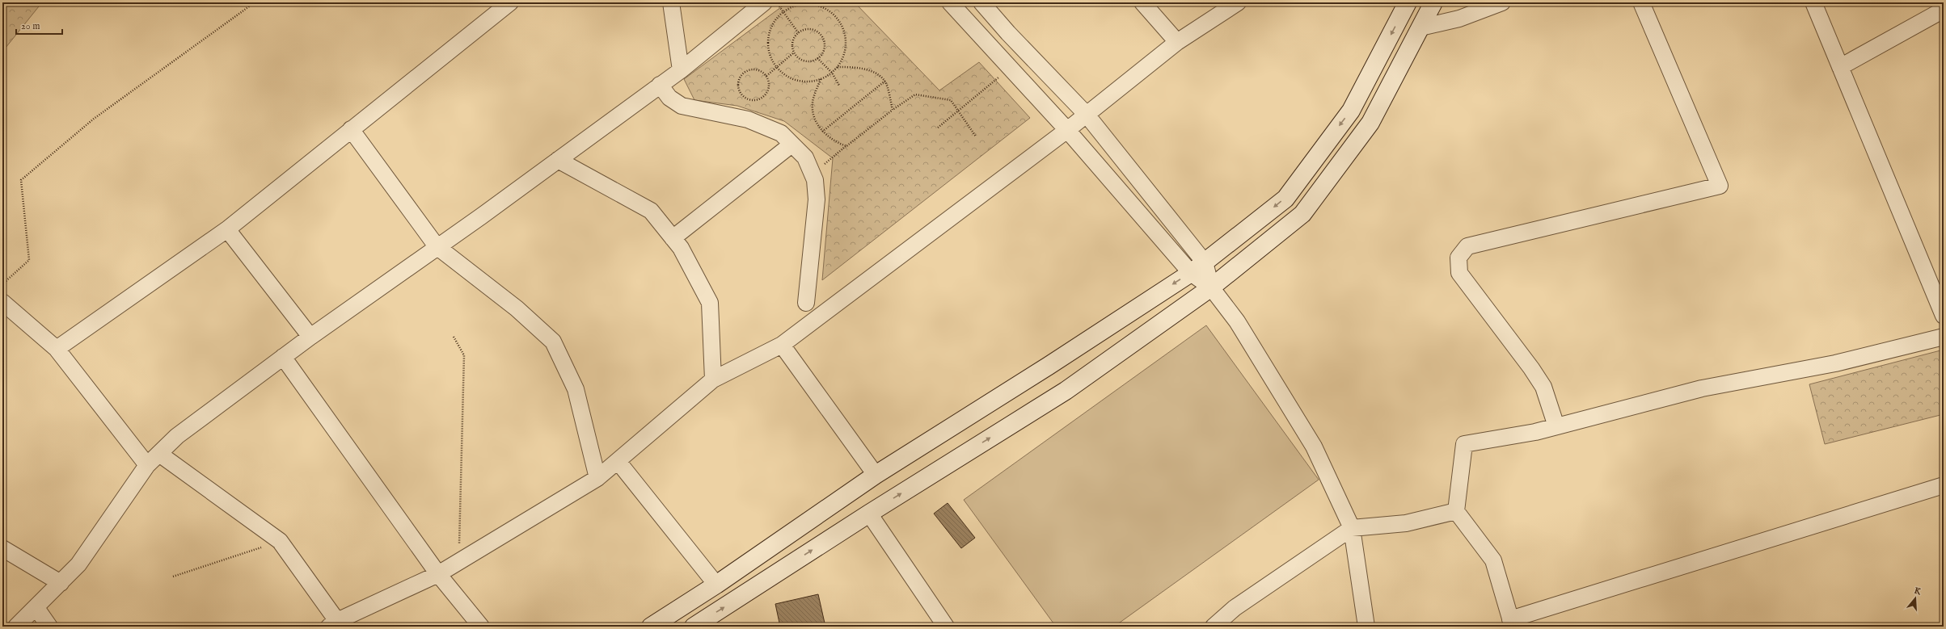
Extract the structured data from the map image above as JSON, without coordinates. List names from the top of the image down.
{
  "scale_bar": "20 m",
  "north": "top"
}
